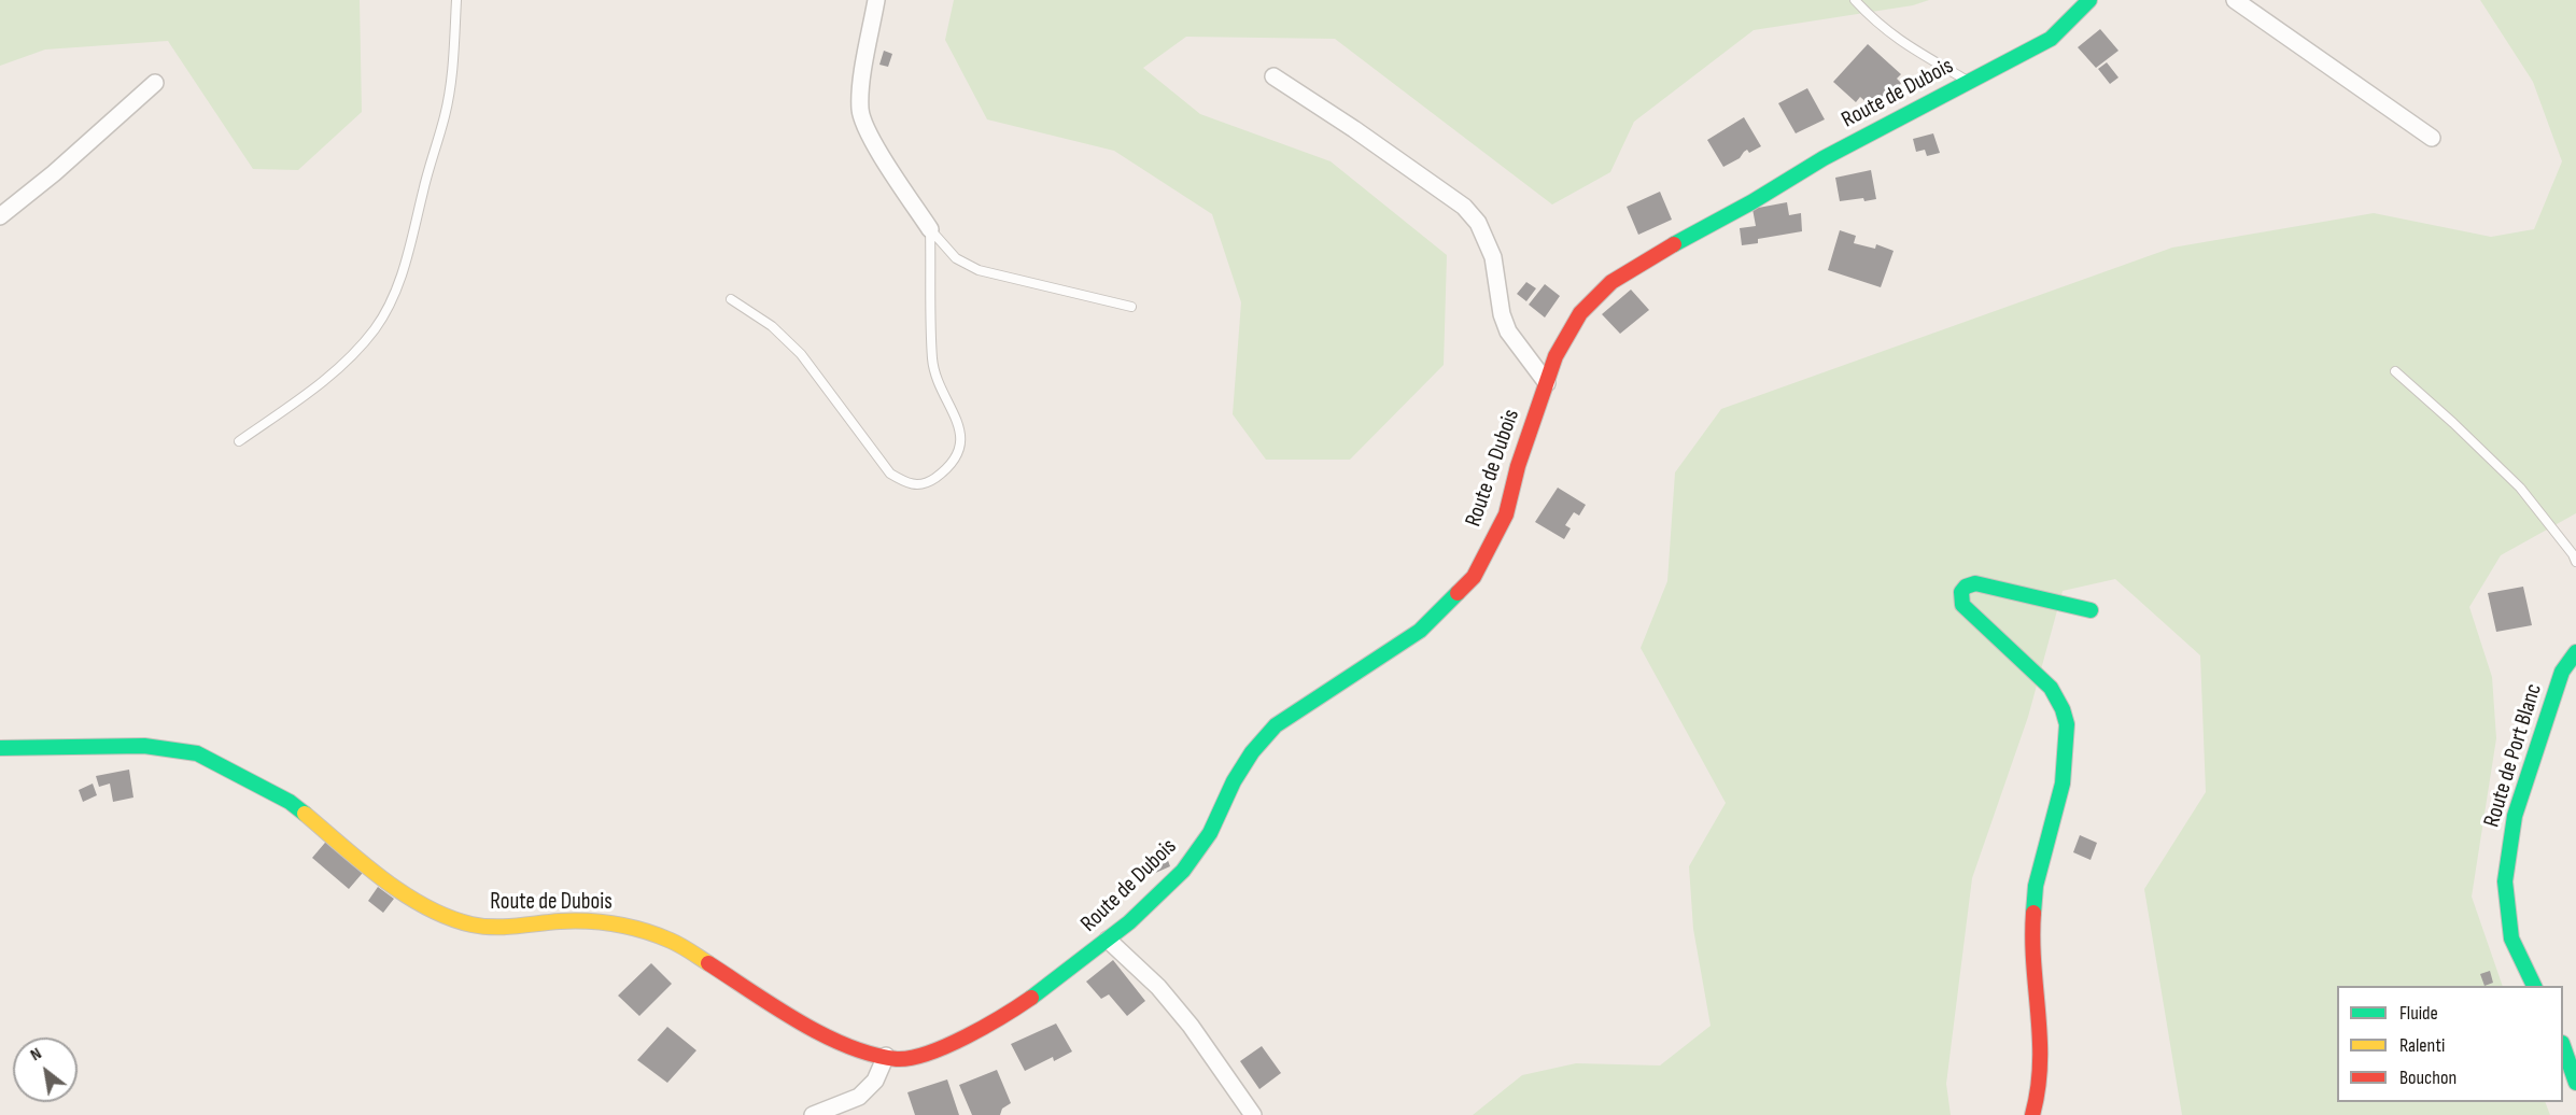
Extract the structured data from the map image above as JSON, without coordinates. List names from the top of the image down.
{
  "streets": {
    "street": ["Route de Dubois", "Route de Port Blanc"]
  },
  "legend": ["Fluide", "Ralenti", "Bouchon"],
  "north": "top left"
}
